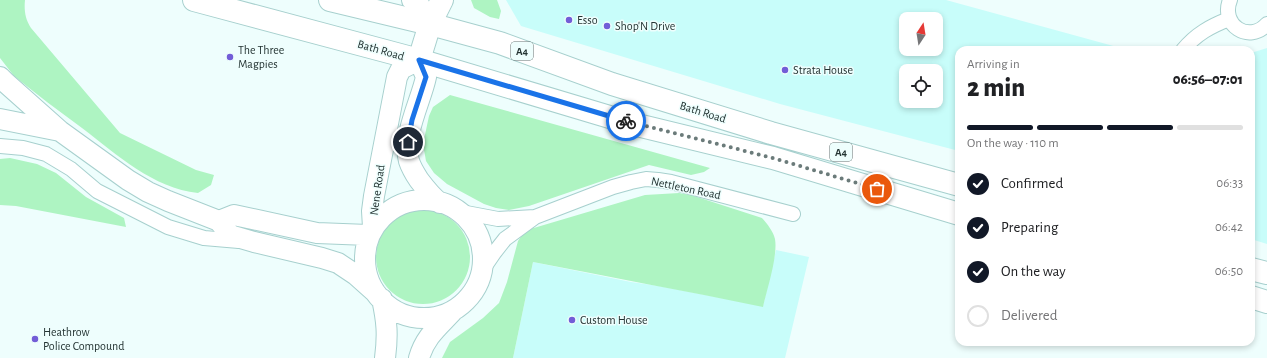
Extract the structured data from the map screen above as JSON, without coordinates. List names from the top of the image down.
{
  "streets": {
    "main road": ["Bath Road", "A4"],
    "street": ["Nettleton Road", "Nene Road"]
  },
  "crossings": [
    ["Bath Road", "Nene Road"],
    ["Nettleton Road", "Nene Road"]
  ],
  "places": [
    "Esso",
    "Shop'N Drive",
    "The Three Magpies",
    "Strata House",
    "Custom House",
    "Heathrow Police Compound"
  ],
  "north": "top",
  "page": {
    "heading": ["2 min", "Arriving in", "06:56–07:01"],
    "bar": "On the way · 110 m",
    "list": [
      ["Confirmed", "06:33"],
      ["Preparing", "06:42"],
      ["On the way", "06:50"],
      "Delivered"
    ]
  }
}
